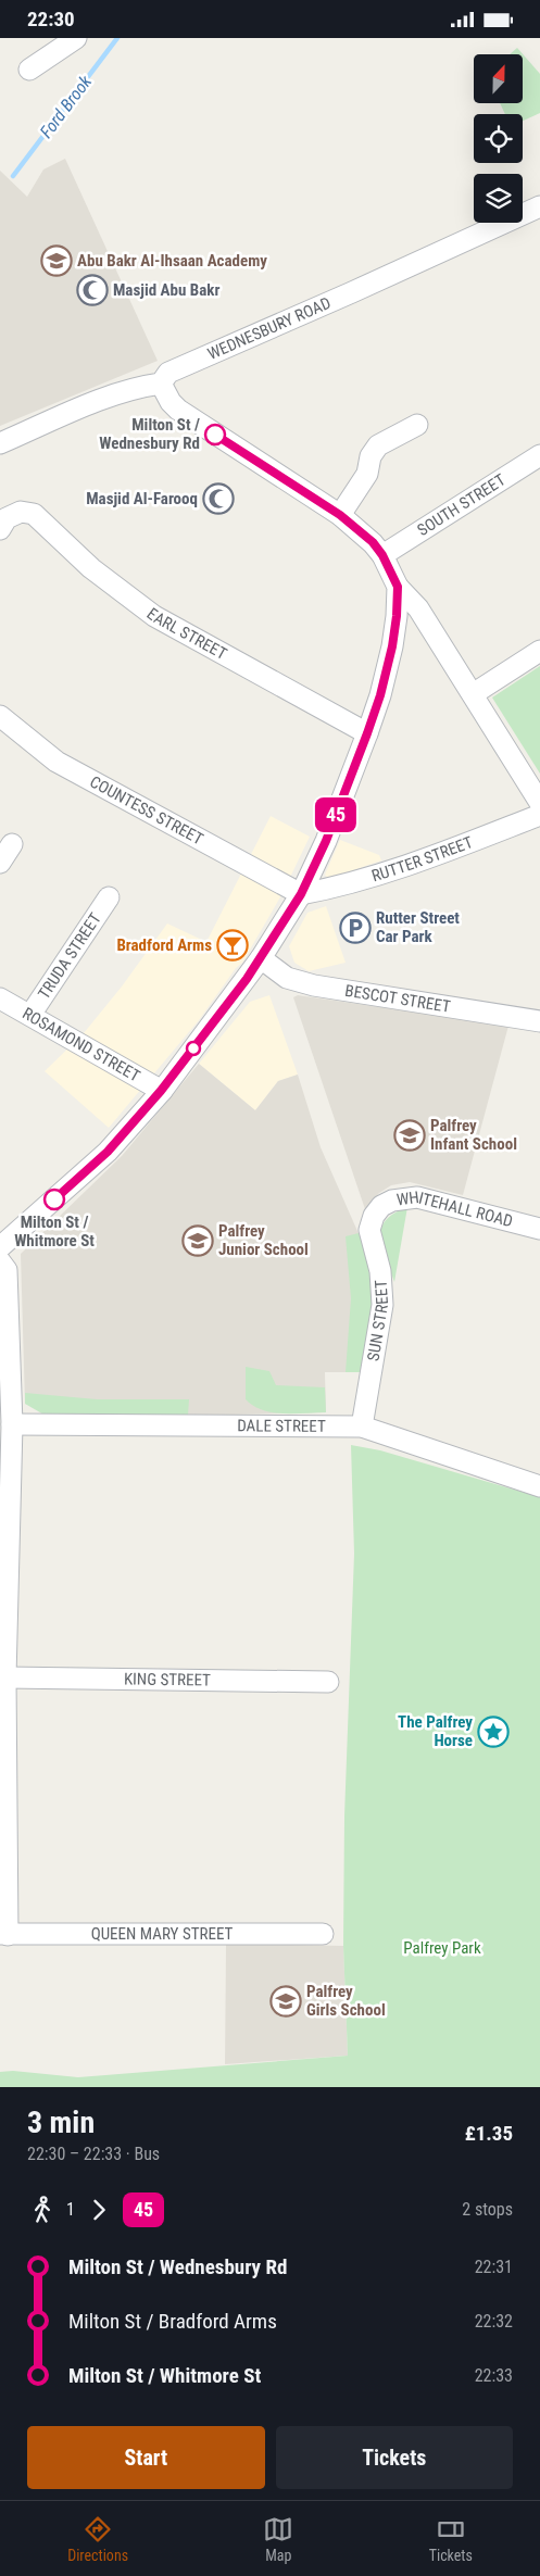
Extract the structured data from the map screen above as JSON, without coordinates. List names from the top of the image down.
{
  "streets": {
    "street": [
      "WEDNESBURY ROAD",
      "SOUTH STREET",
      "EARL STREET",
      "COUNTESS STREET",
      "RUTTER STREET",
      "TRUDA STREET",
      "BESCOT STREET",
      "ROSAMOND STREET",
      "WHITEHALL ROAD",
      "SUN STREET",
      "DALE STREET",
      "KING STREET",
      "QUEEN MARY STREET"
    ]
  },
  "crossings": [
    ["COUNTESS STREET", "RUTTER STREET"],
    ["TRUDA STREET", "ROSAMOND STREET"],
    ["WHITEHALL ROAD", "SUN STREET"],
    ["SUN STREET", "DALE STREET"]
  ],
  "water": ["Ford Brook"],
  "parks": ["Palfrey Park"],
  "places": {
    "school or university": [
      "Abu Bakr Al-Ihsaan Academy",
      "Palfrey Infant School",
      "Palfrey Junior School",
      "Palfrey Girls School"
    ],
    "mosque": ["Masjid Abu Bakr", "Masjid Al-Farooq"],
    "other": ["Milton St / Wednesbury Rd", "Milton St / Whitmore St"],
    "parking": ["Rutter Street Car Park"],
    "bar": ["Bradford Arms"],
    "place": ["The Palfrey Horse"]
  },
  "lines": ["bus line 45"],
  "north": "top",
  "page": {
    "status": "22:30",
    "on_map": "45",
    "heading": ["3 min", "22:30 – 22:33 · Bus", "£1.35"],
    "legs": ["1", "45", "2 stops"],
    "list": [
      {
        "name": "Milton St / Wednesbury Rd",
        "value": "22:31"
      },
      {
        "name": "Milton St / Bradford Arms",
        "value": "22:32"
      },
      {
        "name": "Milton St / Whitmore St",
        "value": "22:33"
      }
    ],
    "buttons": ["Start", "Tickets"],
    "tabs": ["Directions", "Map", "Tickets"]
  }
}
